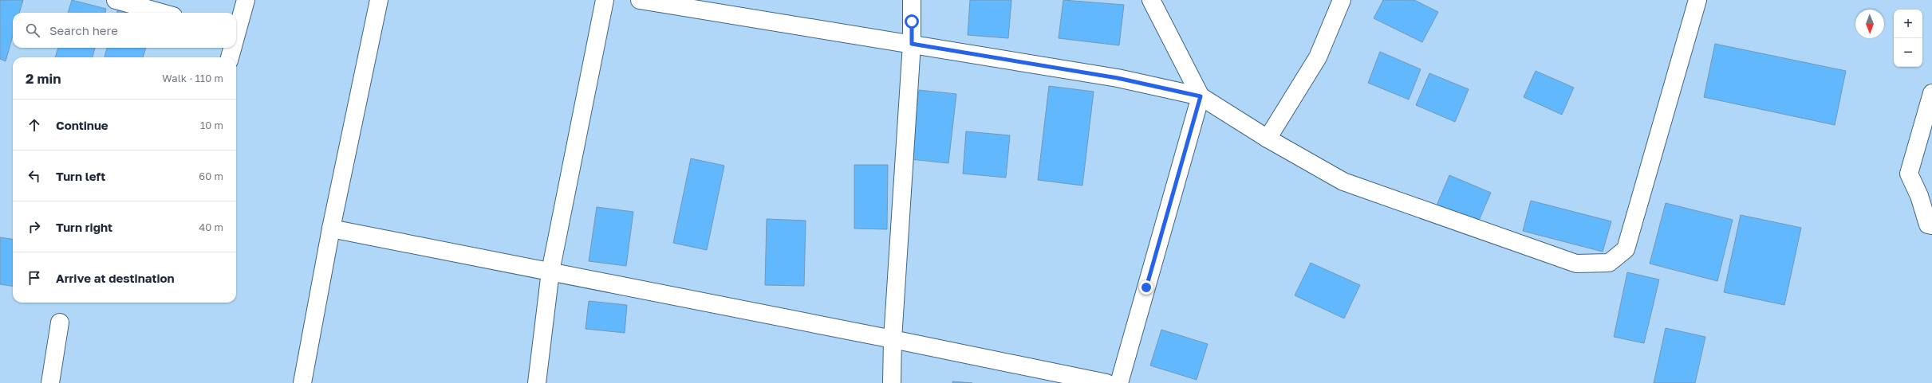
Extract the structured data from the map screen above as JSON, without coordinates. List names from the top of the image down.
{
  "north": "bottom",
  "page": {
    "map_buttons": ["+", "−"],
    "search": "Search here",
    "heading": ["2 min", "Walk · 110 m"],
    "list": [
      ["Continue", "10 m"],
      ["Turn left", "60 m"],
      ["Turn right", "40 m"],
      "Arrive at destination"
    ]
  }
}
